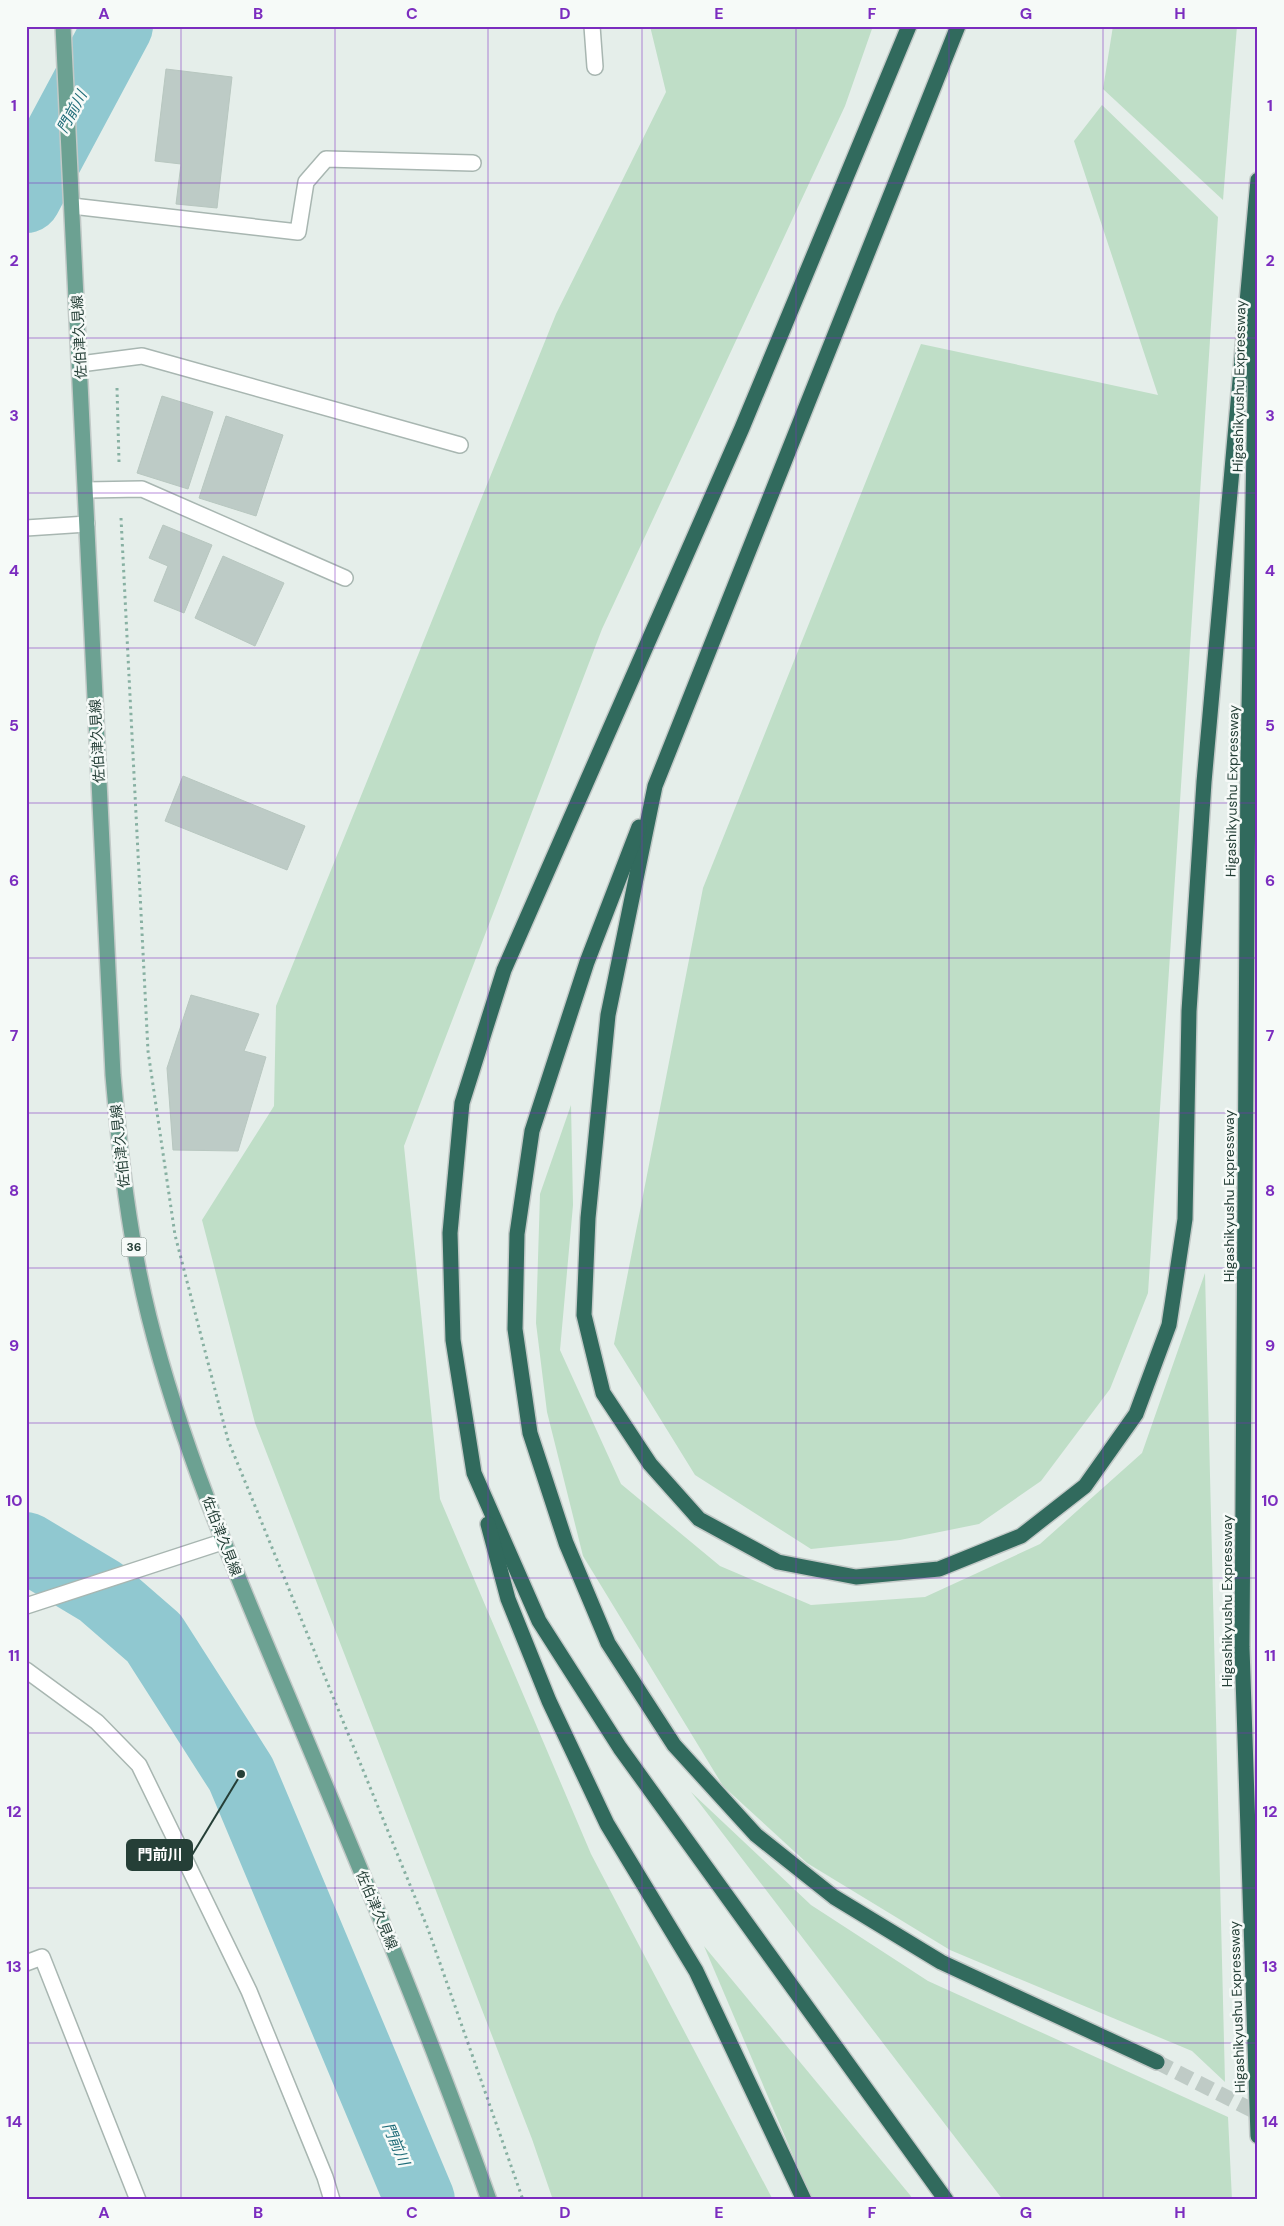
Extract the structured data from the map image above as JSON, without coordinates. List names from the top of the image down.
{
  "streets": {
    "highway": ["Higashikyushu Expressway"],
    "main road": ["佐伯津久見線", "36"]
  },
  "water": ["門前川"],
  "places": ["門前川"],
  "grid": {
    "columns": [
      "A",
      "B",
      "C",
      "D",
      "E",
      "F",
      "G",
      "H"
    ],
    "rows": [
      "1",
      "2",
      "3",
      "4",
      "5",
      "6",
      "7",
      "8",
      "9",
      "10",
      "11",
      "12",
      "13",
      "14"
    ]
  }
}
